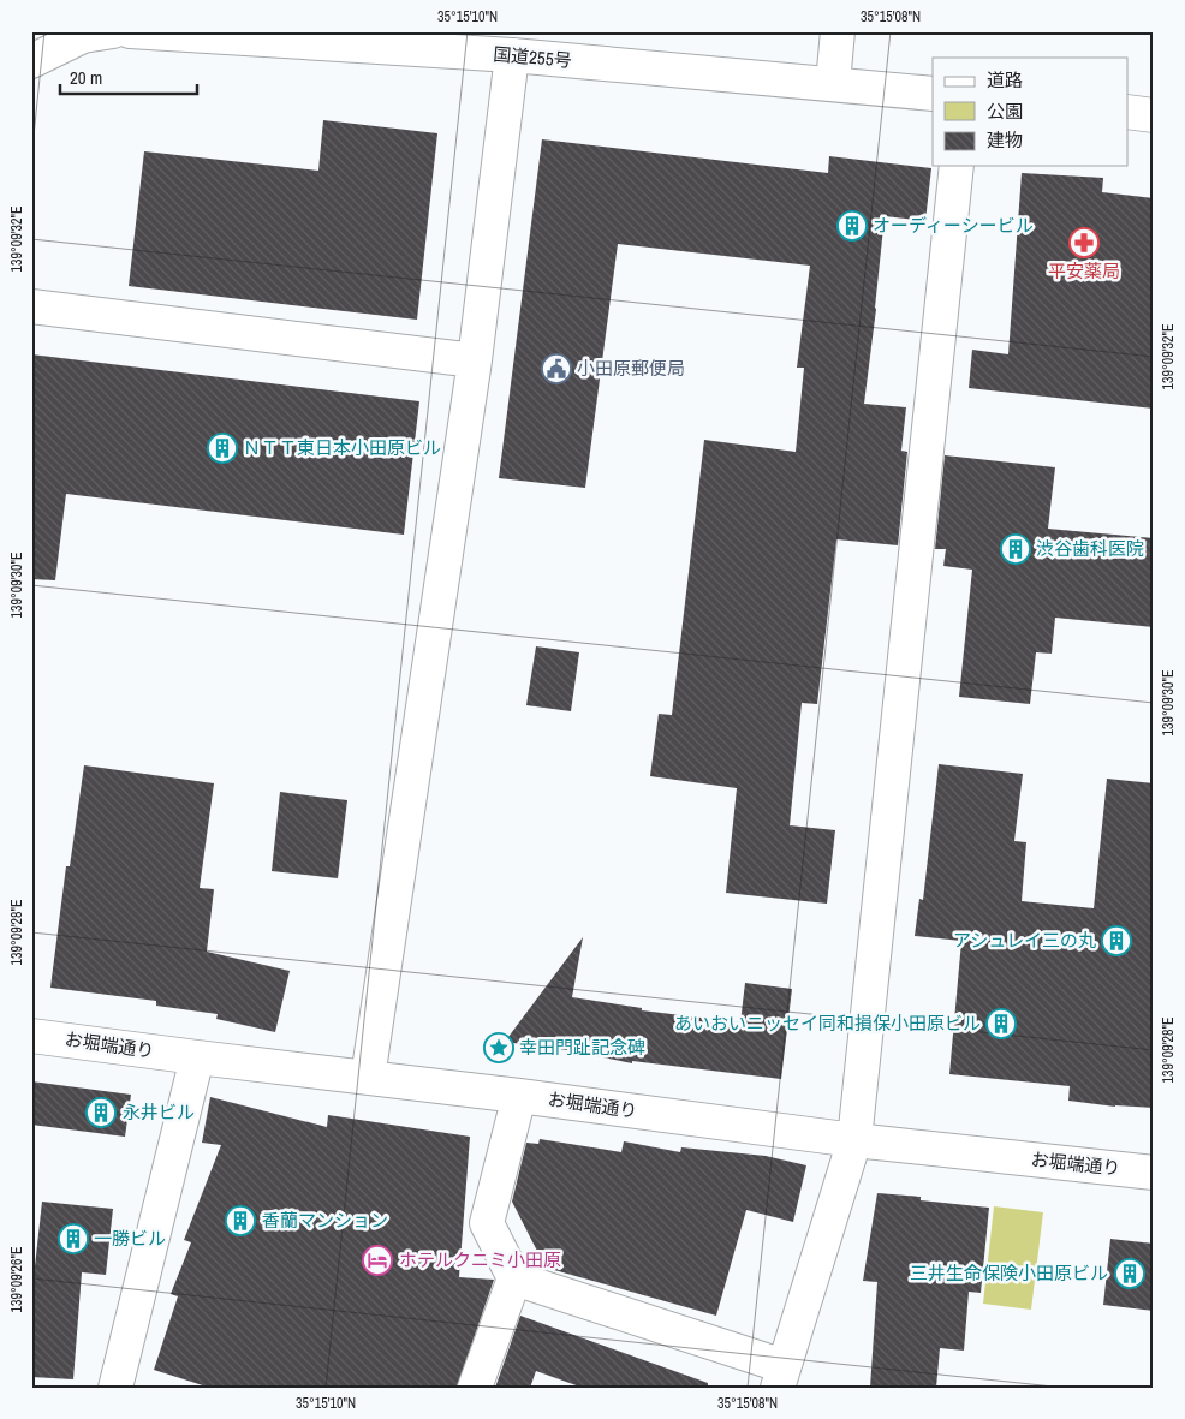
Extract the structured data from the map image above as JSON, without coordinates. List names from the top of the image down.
{
  "streets": {
    "main road": ["国道255号", "お堀端通り"]
  },
  "places": {
    "building": [
      "オーディーシービル",
      "ＮＴＴ東日本小田原ビル",
      "渋谷歯科医院",
      "アシュレイ三の丸",
      "あいおいニッセイ同和損保小田原ビル",
      "永井ビル",
      "香蘭マンション",
      "一勝ビル",
      "三井生命保険小田原ビル"
    ],
    "pharmacy": ["平安薬局"],
    "public building": ["小田原郵便局"],
    "place": ["幸田門趾記念碑"],
    "hotel": ["ホテルクニミ小田原"]
  },
  "legend": ["道路", "公園", "建物"],
  "scale_bar": "20 m",
  "coordinates": [
    "35°15'10\"N",
    "35°15'08\"N",
    "139°09'32\"E",
    "139°09'30\"E",
    "139°09'28\"E",
    "139°09'26\"E"
  ]
}
